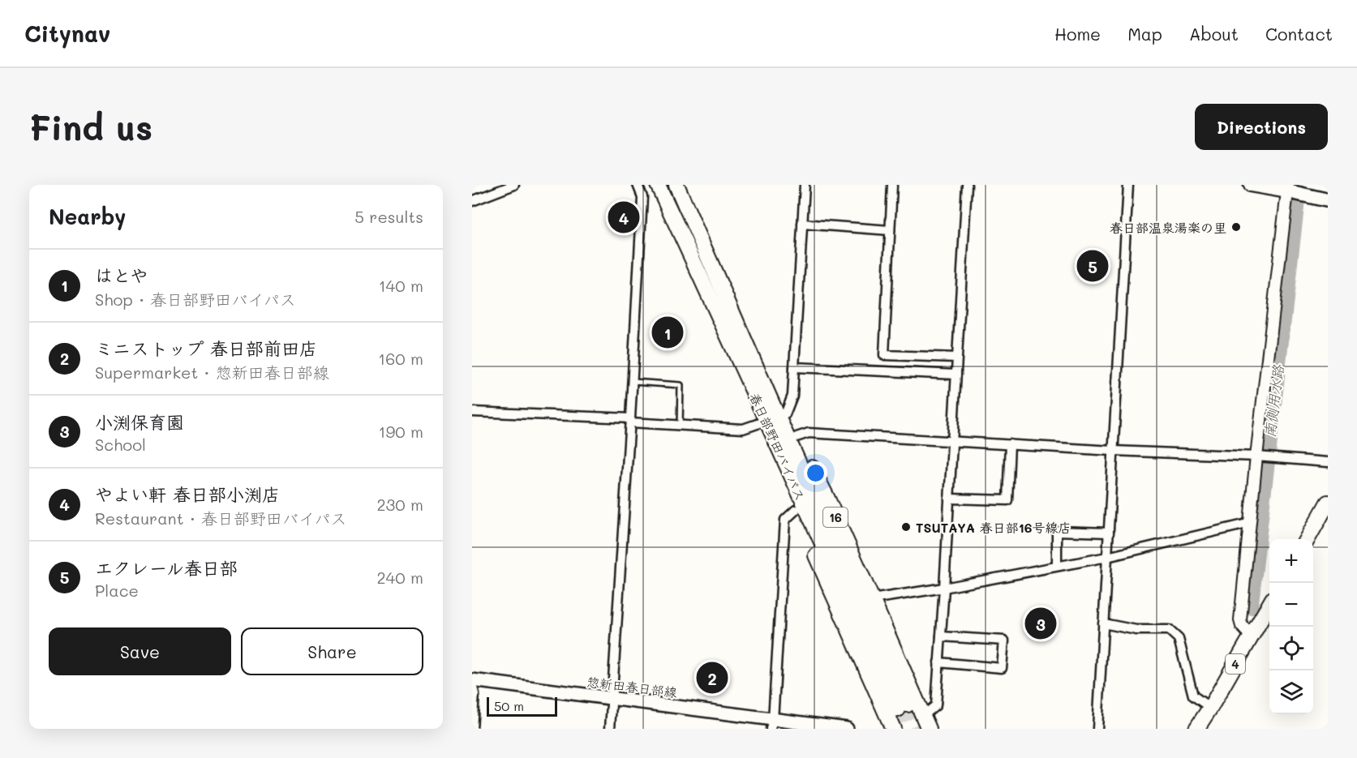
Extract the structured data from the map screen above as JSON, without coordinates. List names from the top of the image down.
{
  "streets": {
    "highway": ["春日部野田バイパス", "16", "4"],
    "main road": ["惣新田春日部線"]
  },
  "crossings": [
    ["春日部野田バイパス", "16"]
  ],
  "water": ["南側用水路"],
  "places": ["春日部温泉湯楽の里", "TSUTAYA 春日部16号線店"],
  "scale_bar": "50 m",
  "page": {
    "header": "Citynav",
    "nav": [
      "Home",
      "Map",
      "About",
      "Contact"
    ],
    "buttons": [
      "Directions",
      ["Save", "Share"]
    ],
    "title": "Find us",
    "heading": ["Nearby", "5 results"],
    "pins": [
      "4",
      "5",
      "1",
      "3",
      "2"
    ],
    "list": [
      {
        "mark": "1",
        "name": "はとや",
        "note": "Shop · 春日部野田バイパス",
        "value": "140 m"
      },
      {
        "mark": "2",
        "name": "ミニストップ 春日部前田店",
        "note": "Supermarket · 惣新田春日部線",
        "value": "160 m"
      },
      {
        "mark": "3",
        "name": "小渕保育園",
        "note": "School",
        "value": "190 m"
      },
      {
        "mark": "4",
        "name": "やよい軒 春日部小渕店",
        "note": "Restaurant · 春日部野田バイパス",
        "value": "230 m"
      },
      {
        "mark": "5",
        "name": "エクレール春日部",
        "note": "Place",
        "value": "240 m"
      }
    ],
    "map_buttons": ["+", "−"],
    "scale": "50 m"
  }
}
